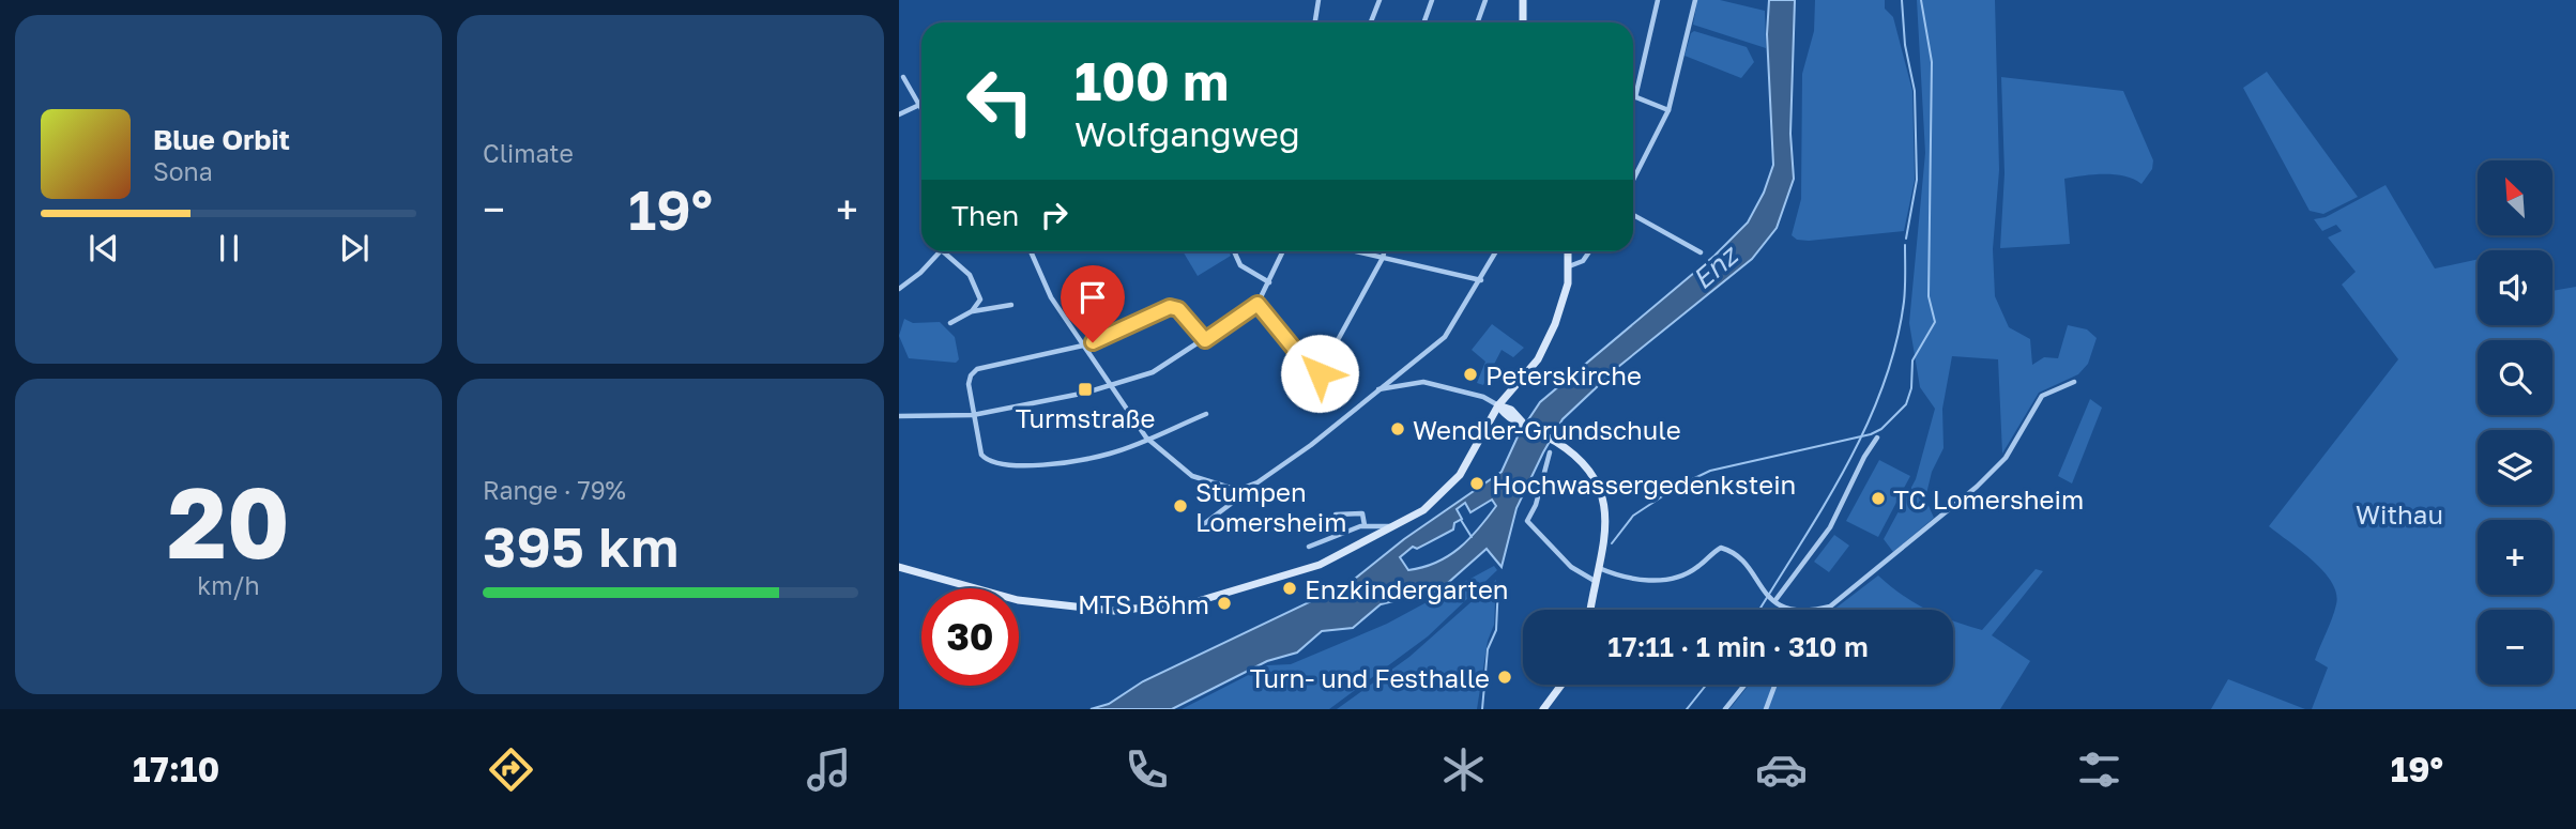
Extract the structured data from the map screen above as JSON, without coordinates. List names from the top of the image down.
{
  "water": ["Enz"],
  "parks": ["Withau"],
  "places": {
    "other": [
      "Peterskirche",
      "Wendler-Grundschule",
      "Hochwassergedenkstein",
      "TC Lomersheim",
      "Stumpen Lomersheim",
      "Enzkindergarten",
      "MTS Böhm",
      "Turn- und Festhalle"
    ],
    "transit": ["Turmstraße"]
  },
  "north": "top left",
  "page": {
    "tile": [
      "Climate",
      ["20", "km/h"],
      ["Range · 79%", "395 km"]
    ],
    "turn": ["100 m", "Wolfgangweg"],
    "song": ["Blue Orbit", "Sona"],
    "map_buttons": ["+", "−"],
    "heat": ["−", "19°", "+"],
    "then": "Then",
    "limit": "30",
    "trip": "17:11 · 1 min · 310 m",
    "tabs": ["17:10", "19°"]
  }
}
